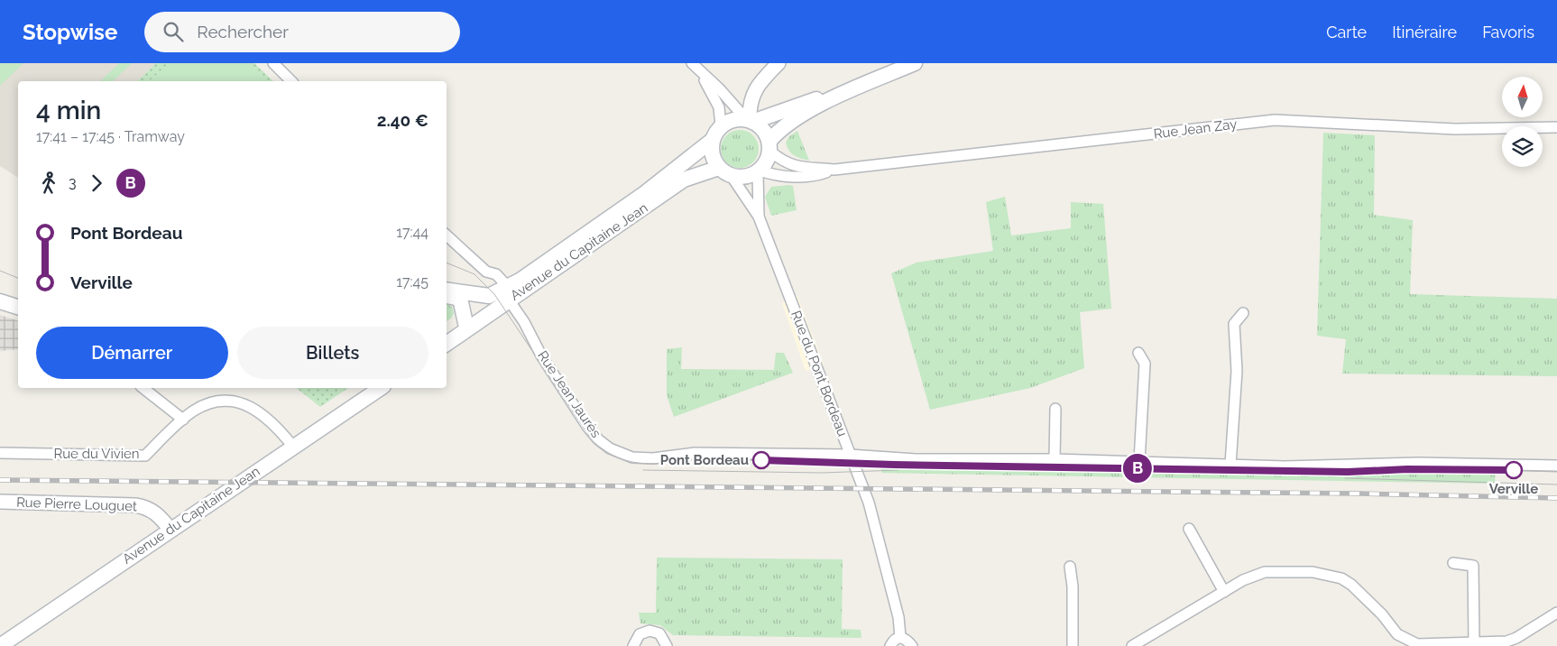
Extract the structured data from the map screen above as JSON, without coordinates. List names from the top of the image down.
{
  "streets": {
    "main road": ["Avenue du Capitaine Jean"],
    "street": [
      "Rue Jean Zay",
      "Rue du Pont Bordeau",
      "Rue Jean Jaurès",
      "Rue du Vivien",
      "Rue Pierre Louguet"
    ]
  },
  "crossings": [
    ["Rue Jean Zay", "Avenue du Capitaine Jean"],
    ["Rue Jean Zay", "Rue du Pont Bordeau"],
    ["Avenue du Capitaine Jean", "Rue du Pont Bordeau"],
    ["Avenue du Capitaine Jean", "Rue Jean Jaurès"],
    ["Avenue du Capitaine Jean", "Rue du Vivien"],
    ["Avenue du Capitaine Jean", "Rue Pierre Louguet"],
    ["Rue du Pont Bordeau", "Rue Jean Jaurès"]
  ],
  "places": ["Pont Bordeau", "Verville"],
  "lines": ["tram line B"],
  "north": "top",
  "page": {
    "header": "Stopwise",
    "search": "Rechercher",
    "nav": ["Carte", "Itinéraire", "Favoris"],
    "on_map": "B",
    "heading": ["4 min", "17:41 – 17:45 · Tramway", "2.40 €"],
    "legs": ["3", "B"],
    "list": [
      {
        "name": "Pont Bordeau",
        "value": "17:44"
      },
      {
        "name": "Verville",
        "value": "17:45"
      }
    ],
    "buttons": ["Démarrer", "Billets"]
  }
}
